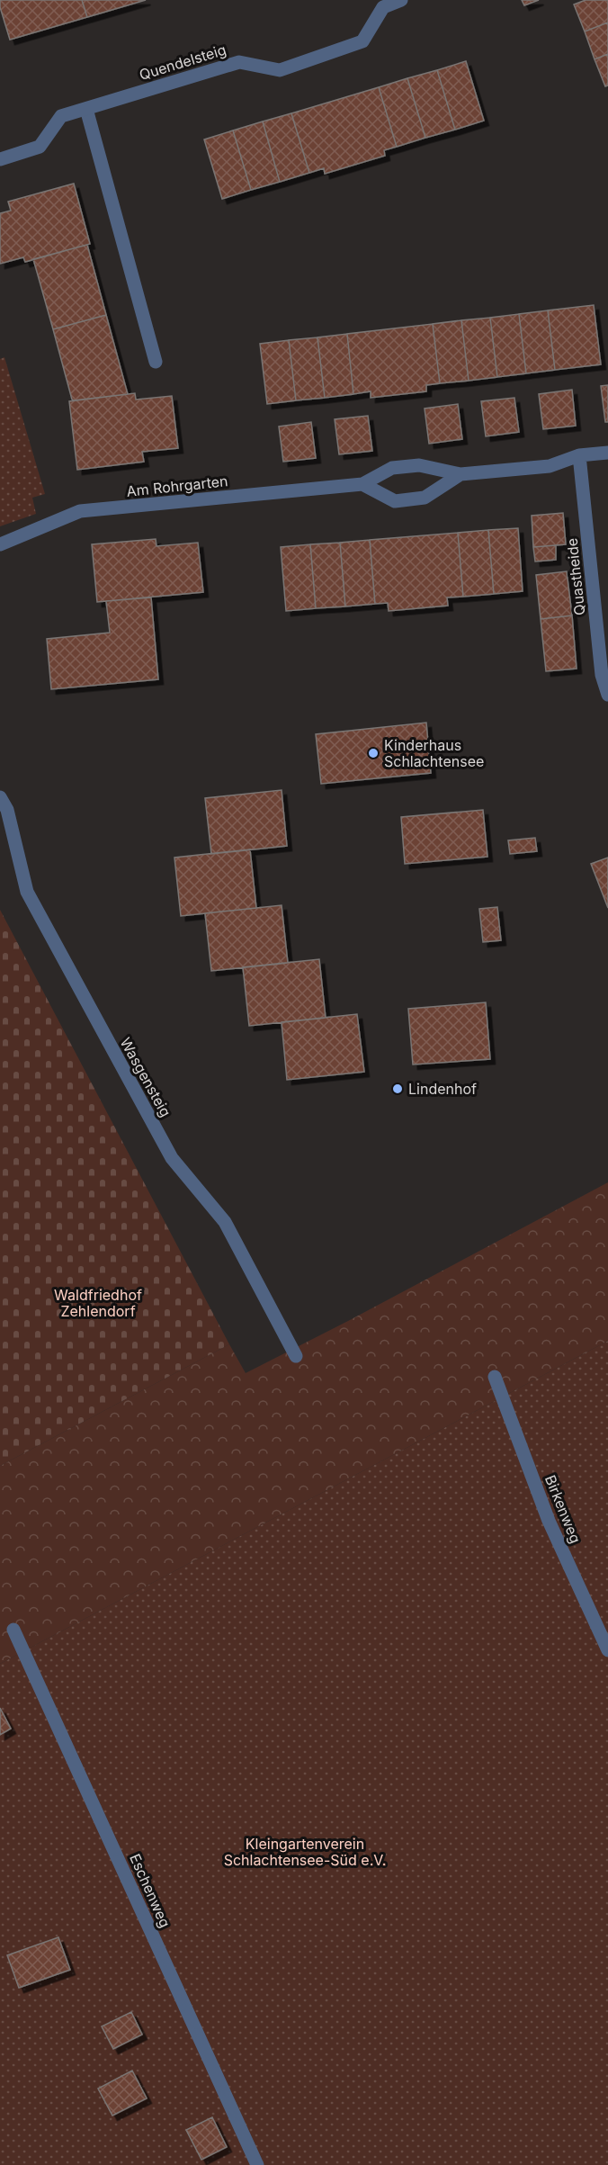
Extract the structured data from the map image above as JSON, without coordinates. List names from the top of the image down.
{
  "streets": {
    "street": [
      "Quendelsteig",
      "Am Rohrgarten",
      "Quastheide",
      "Wasgensteig",
      "Birkenweg",
      "Eschenweg"
    ]
  },
  "crossings": [
    ["Am Rohrgarten", "Quastheide"]
  ],
  "parks": ["Waldfriedhof Zehlendorf", "Kleingartenverein Schlachtensee-Süd e.V."],
  "places": ["Kinderhaus Schlachtensee", "Lindenhof"]
}
